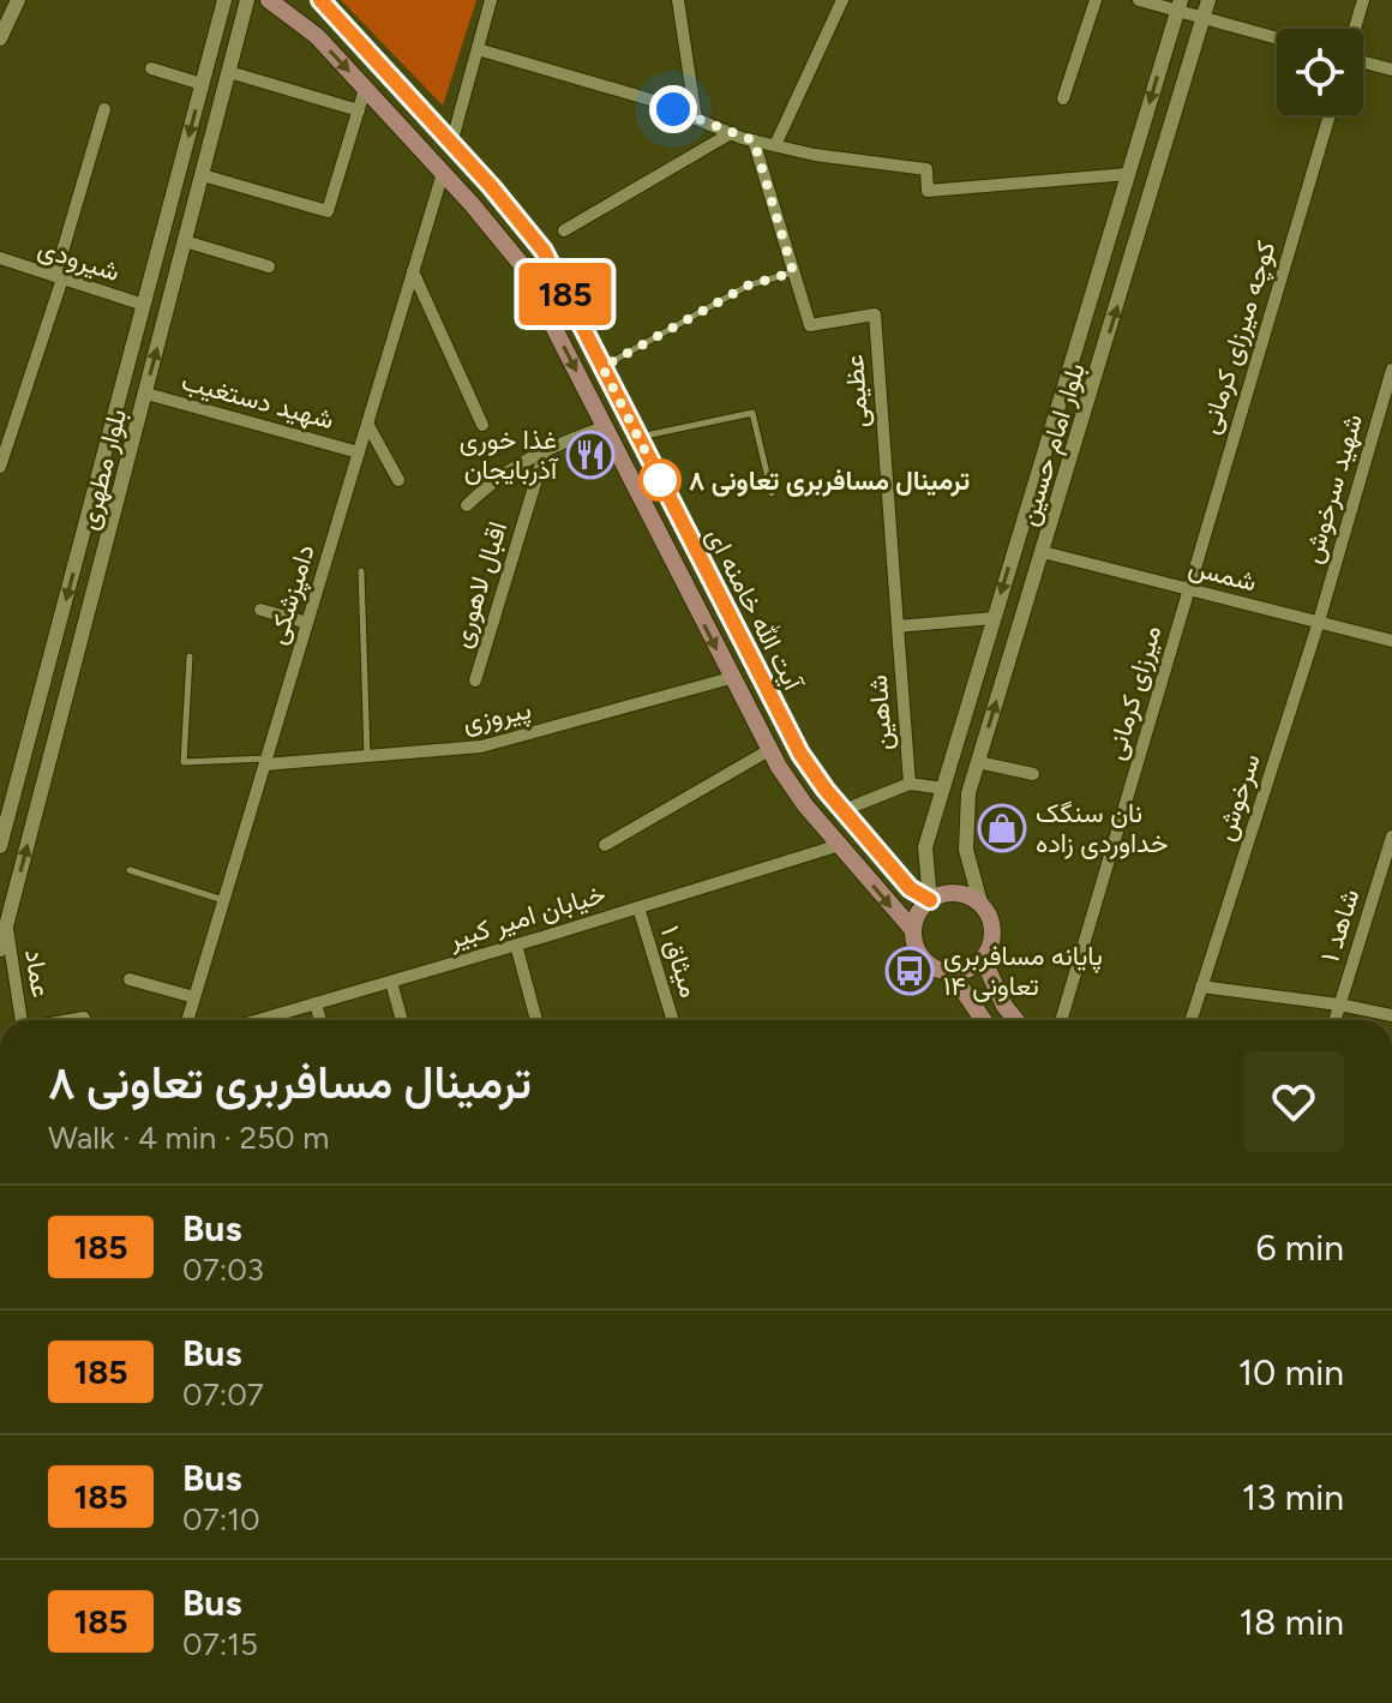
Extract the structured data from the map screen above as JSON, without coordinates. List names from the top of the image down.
{
  "streets": {
    "main road": ["آیت الله خامنه ای"],
    "street": [
      "شیرودی",
      "کوچه میرزای کرمانی",
      "عظیمی",
      "شهید دستغیب",
      "بلوار امام حسین",
      "بلوار مطهری",
      "شهید سرخوش",
      "شمس",
      "اقبال لاهوری",
      "دامپزشکی",
      "میرزای کرمانی",
      "شاهین",
      "پیروزی",
      "سرخوش",
      "خیابان امیر کبیر",
      "شاهد ۱",
      "میثاق ۱",
      "عماد"
    ]
  },
  "crossings": [
    ["شیرودی", "بلوار مطهری"],
    ["کوچه میرزای کرمانی", "شمس"],
    ["کوچه میرزای کرمانی", "میرزای کرمانی"],
    ["عظیمی", "شاهین"],
    ["شهید دستغیب", "بلوار مطهری"],
    ["شهید دستغیب", "دامپزشکی"],
    ["بلوار امام حسین", "شمس"],
    ["بلوار امام حسین", "آیت الله خامنه ای"],
    ["بلوار مطهری", "عماد"],
    ["شهید سرخوش", "شمس"],
    ["شهید سرخوش", "سرخوش"],
    ["شمس", "میرزای کرمانی"],
    ["شمس", "سرخوش"],
    ["دامپزشکی", "آیت الله خامنه ای"],
    ["دامپزشکی", "پیروزی"],
    ["آیت الله خامنه ای", "شاهین"],
    ["آیت الله خامنه ای", "پیروزی"],
    ["آیت الله خامنه ای", "خیابان امیر کبیر"],
    ["خیابان امیر کبیر", "میثاق ۱"]
  ],
  "places": {
    "restaurant": ["غذا خوری آذربایجان"],
    "other": ["ترمینال مسافربری تعاونی ۸"],
    "shop": ["نان سنگک خداوردی زاده"],
    "bus stop": ["پایانه مسافربری تعاونی ۱۴"]
  },
  "lines": ["bus line 185"],
  "page": {
    "on_map": "185",
    "heading": ["ترمینال مسافربری تعاونی ۸", "Walk · 4 min · 250 m"],
    "list": [
      {
        "mark": "185",
        "name": "Bus",
        "note": "07:03",
        "value": "6 min"
      },
      {
        "mark": "185",
        "name": "Bus",
        "note": "07:07",
        "value": "10 min"
      },
      {
        "mark": "185",
        "name": "Bus",
        "note": "07:10",
        "value": "13 min"
      },
      {
        "mark": "185",
        "name": "Bus",
        "note": "07:15",
        "value": "18 min"
      }
    ]
  }
}
